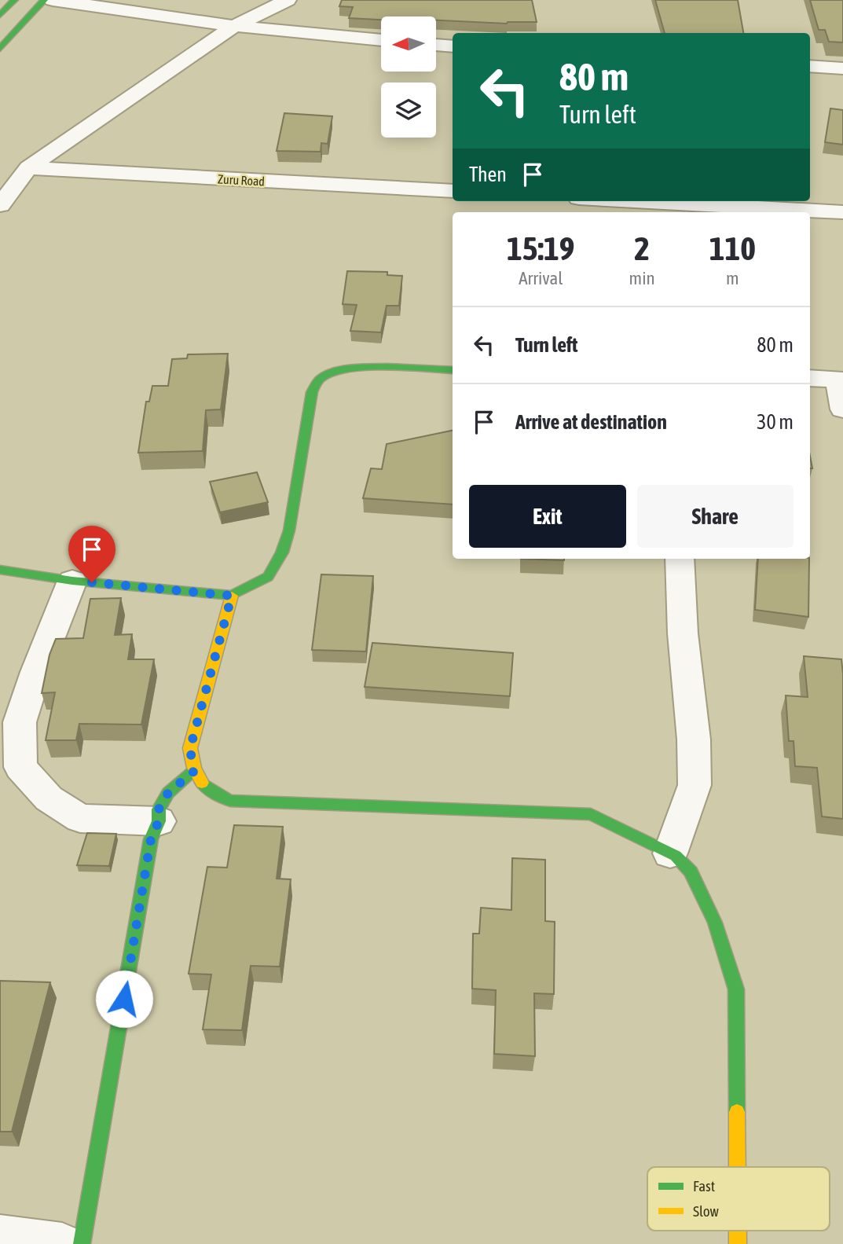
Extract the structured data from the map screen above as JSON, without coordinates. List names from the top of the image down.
{
  "streets": {
    "street": ["Zuru Road"]
  },
  "legend": ["Fast", "Slow"],
  "north": "left",
  "page": {
    "turn": ["80 m", "Turn left"],
    "then": "Then",
    "eta": [
      "15:19",
      "Arrival",
      "2",
      "min",
      "110",
      "m"
    ],
    "list": [
      {
        "name": "Turn left",
        "value": "80 m"
      },
      {
        "name": "Arrive at destination",
        "value": "30 m"
      }
    ],
    "buttons": ["Exit", "Share"]
  }
}
